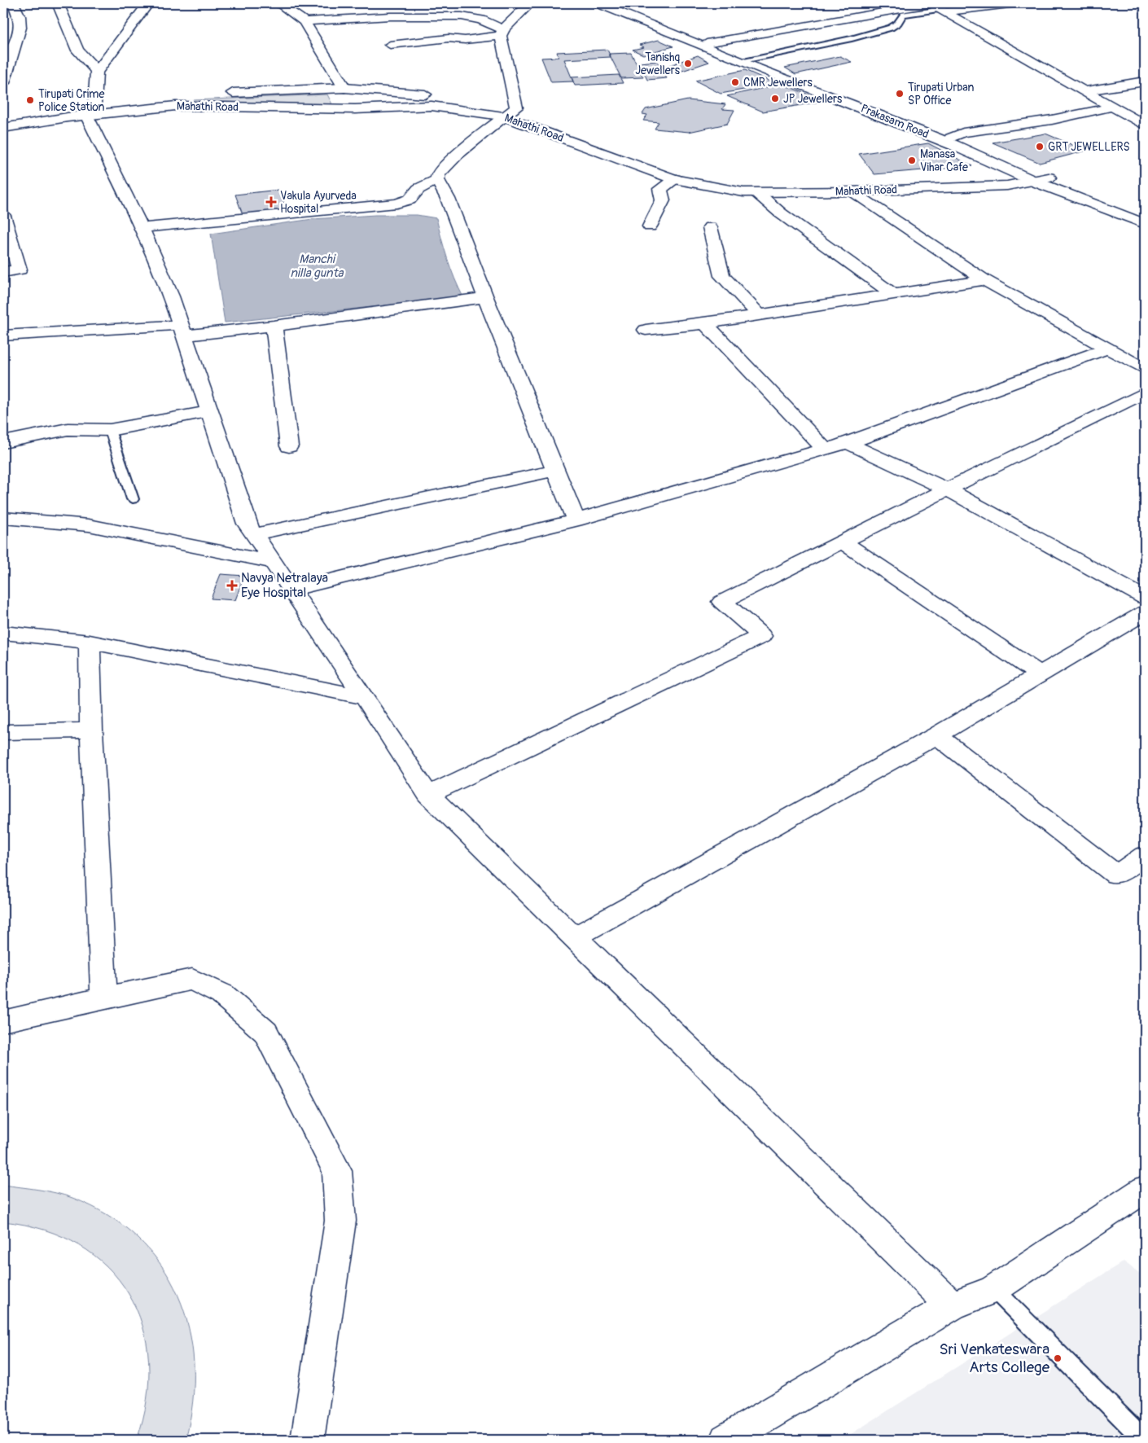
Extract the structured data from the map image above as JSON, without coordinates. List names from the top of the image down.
{
  "streets": {
    "street": ["Mahathi Road", "Prakasam Road"]
  },
  "crossings": [
    ["Mahathi Road", "Prakasam Road"]
  ],
  "water": ["Manchi nilla gunta"],
  "places": {
    "other": [
      "Tanishq Jewellers",
      "CMR Jewellers",
      "Tirupati Urban SP Office",
      "JP Jewellers",
      "Tirupati Crime Police Station",
      "GRT JEWELLERS",
      "Manasa Vihar Cafe",
      "Sri Venkateswara Arts College"
    ],
    "health": ["Vakula Ayurveda Hospital", "Navya Netralaya Eye Hospital"]
  }
}
